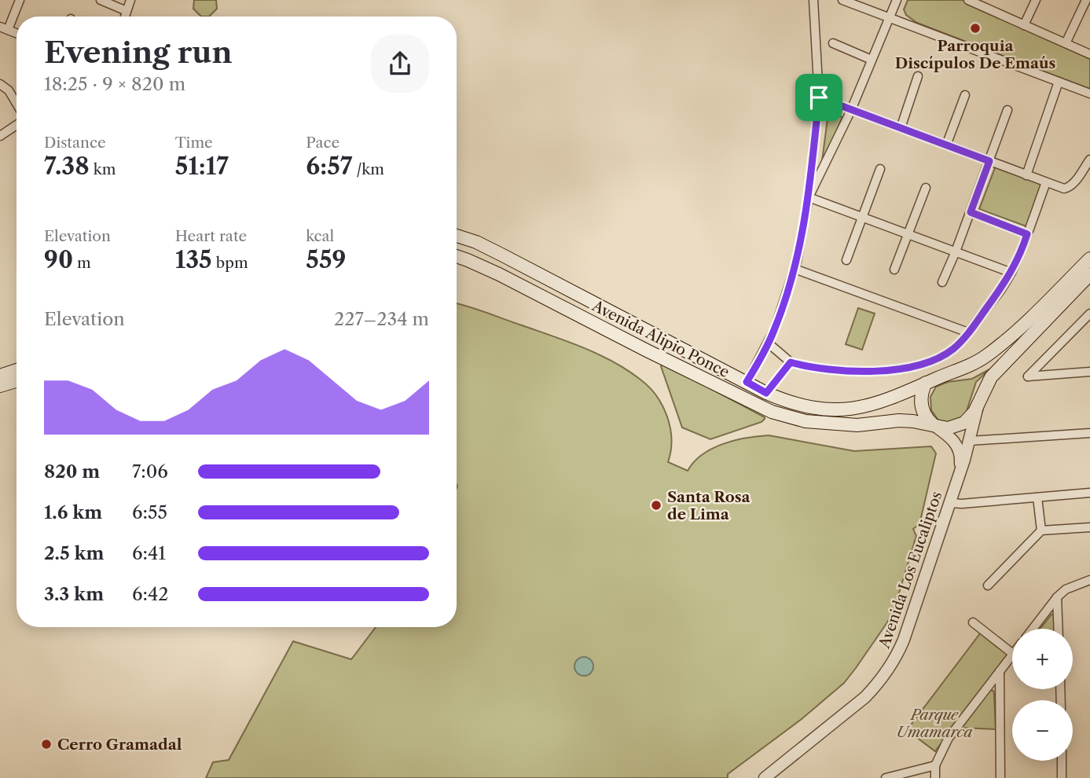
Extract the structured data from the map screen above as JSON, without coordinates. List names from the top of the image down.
{
  "streets": {
    "main road": ["Avenida Alipio Ponce"],
    "street": ["Avenida Los Eucaliptos"]
  },
  "crossings": [
    ["Avenida Alipio Ponce", "Avenida Los Eucaliptos"]
  ],
  "parks": ["Parque Umamarca"],
  "places": ["Parroquia Discípulos De Emaús", "Santa Rosa de Lima", "Cerro Gramadal"],
  "page": {
    "heading": ["Evening run", "18:25 · 9 × 820 m"],
    "stats": [
      ["Distance", "7.38 km"],
      ["Time", "51:17"],
      ["Pace", "6:57 /km"],
      ["Elevation", "90 m"],
      ["Heart rate", "135 bpm"],
      ["kcal", "559"]
    ],
    "chart": ["Elevation", "227–234 m"],
    "list": [
      {
        "name": "820 m",
        "note": "7:06"
      },
      {
        "name": "1.6 km",
        "note": "6:55"
      },
      {
        "name": "2.5 km",
        "note": "6:41"
      },
      {
        "name": "3.3 km",
        "note": "6:42"
      }
    ],
    "map_buttons": ["+", "−"]
  }
}
